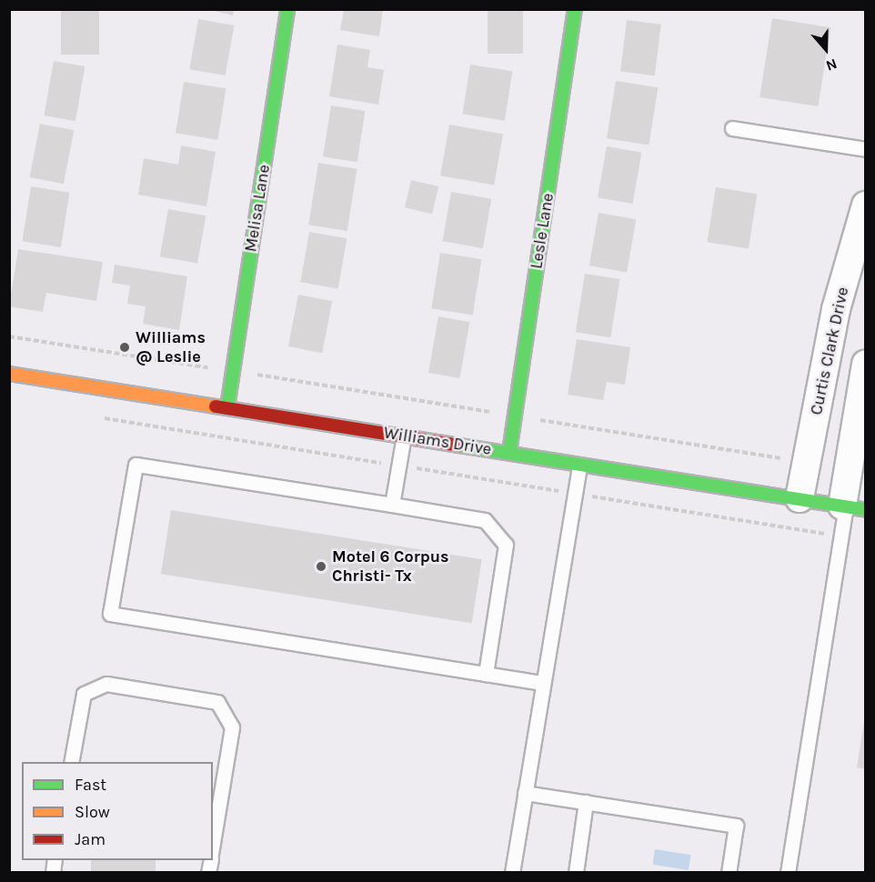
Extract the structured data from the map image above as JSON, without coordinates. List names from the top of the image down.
{
  "streets": {
    "street": [
      "Melisa Lane",
      "Lesle Lane",
      "Curtis Clark Drive",
      "Williams Drive"
    ]
  },
  "crossings": [
    ["Melisa Lane", "Williams Drive"],
    ["Lesle Lane", "Williams Drive"],
    ["Curtis Clark Drive", "Williams Drive"]
  ],
  "places": ["Williams @ Leslie", "Motel 6 Corpus Christi- Tx"],
  "legend": ["Fast", "Slow", "Jam"],
  "north": "bottom"
}
